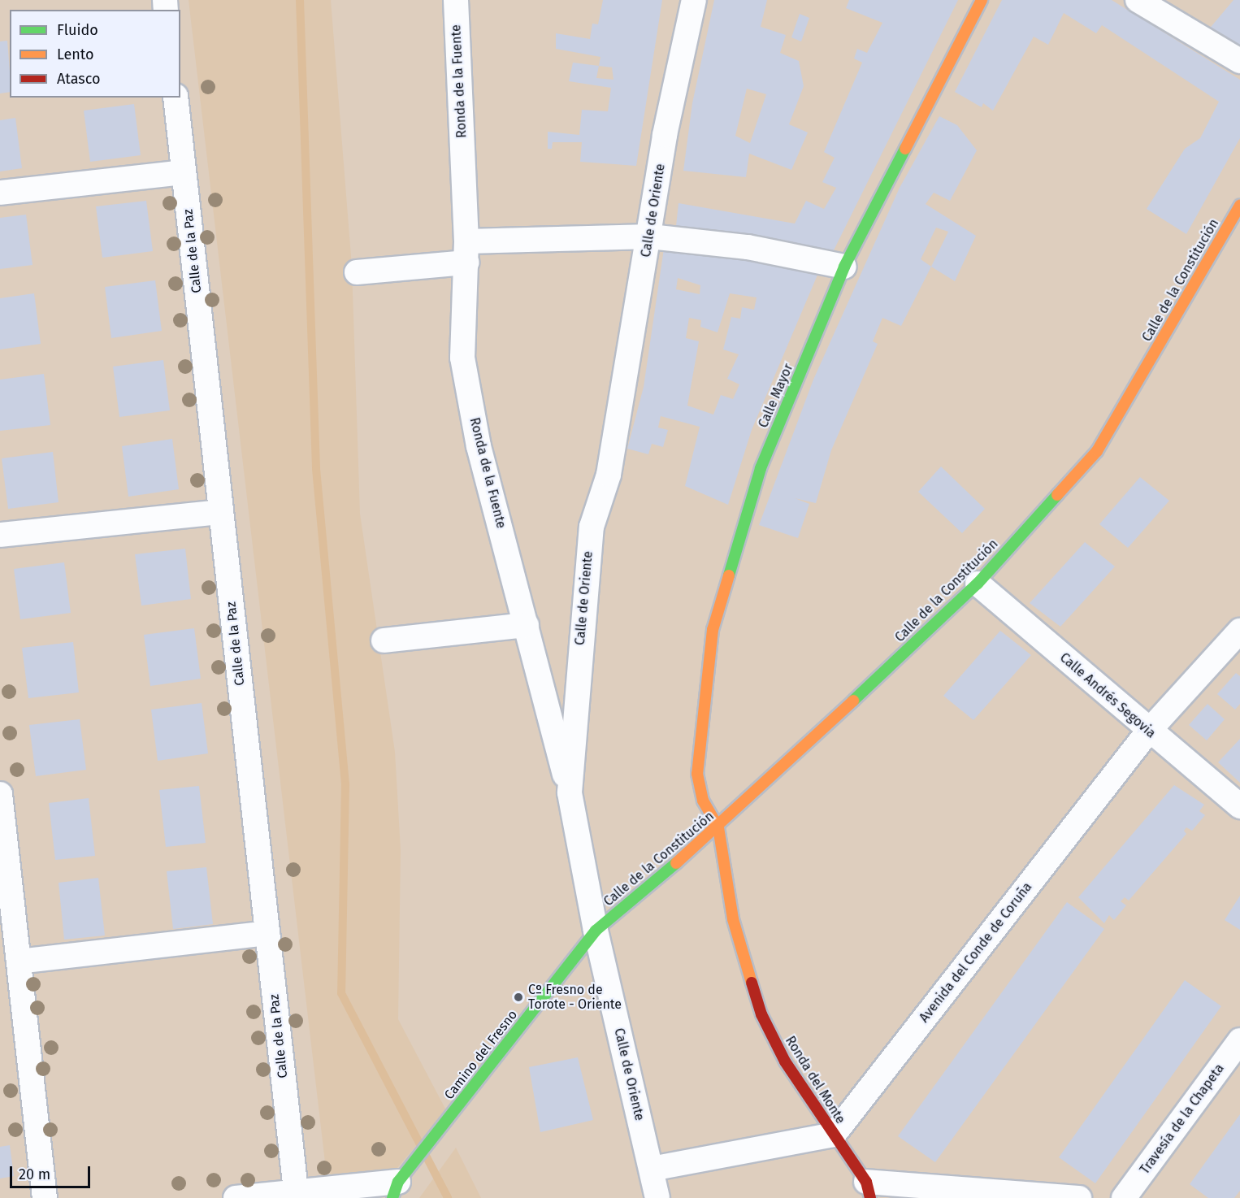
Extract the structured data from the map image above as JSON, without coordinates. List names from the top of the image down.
{
  "streets": {
    "street": [
      "Ronda de la Fuente",
      "Calle de Oriente",
      "Calle de la Paz",
      "Calle de la Constitución",
      "Calle Mayor",
      "Calle Andrés Segovia",
      "Avenida del Conde de Coruña",
      "Camino del Fresno",
      "Ronda del Monte",
      "Travesía de la Chapeta"
    ]
  },
  "crossings": [
    ["Ronda de la Fuente", "Calle de Oriente"],
    ["Calle de Oriente", "Calle de la Constitución"],
    ["Calle de Oriente", "Camino del Fresno"],
    ["Calle de la Constitución", "Calle Mayor"],
    ["Calle de la Constitución", "Calle Andrés Segovia"],
    ["Calle de la Constitución", "Camino del Fresno"],
    ["Calle de la Constitución", "Ronda del Monte"],
    ["Calle Mayor", "Ronda del Monte"],
    ["Calle Andrés Segovia", "Avenida del Conde de Coruña"],
    ["Avenida del Conde de Coruña", "Ronda del Monte"]
  ],
  "places": ["Cº Fresno de Torote - Oriente"],
  "legend": ["Fluido", "Lento", "Atasco"],
  "scale_bar": "20 m"
}
